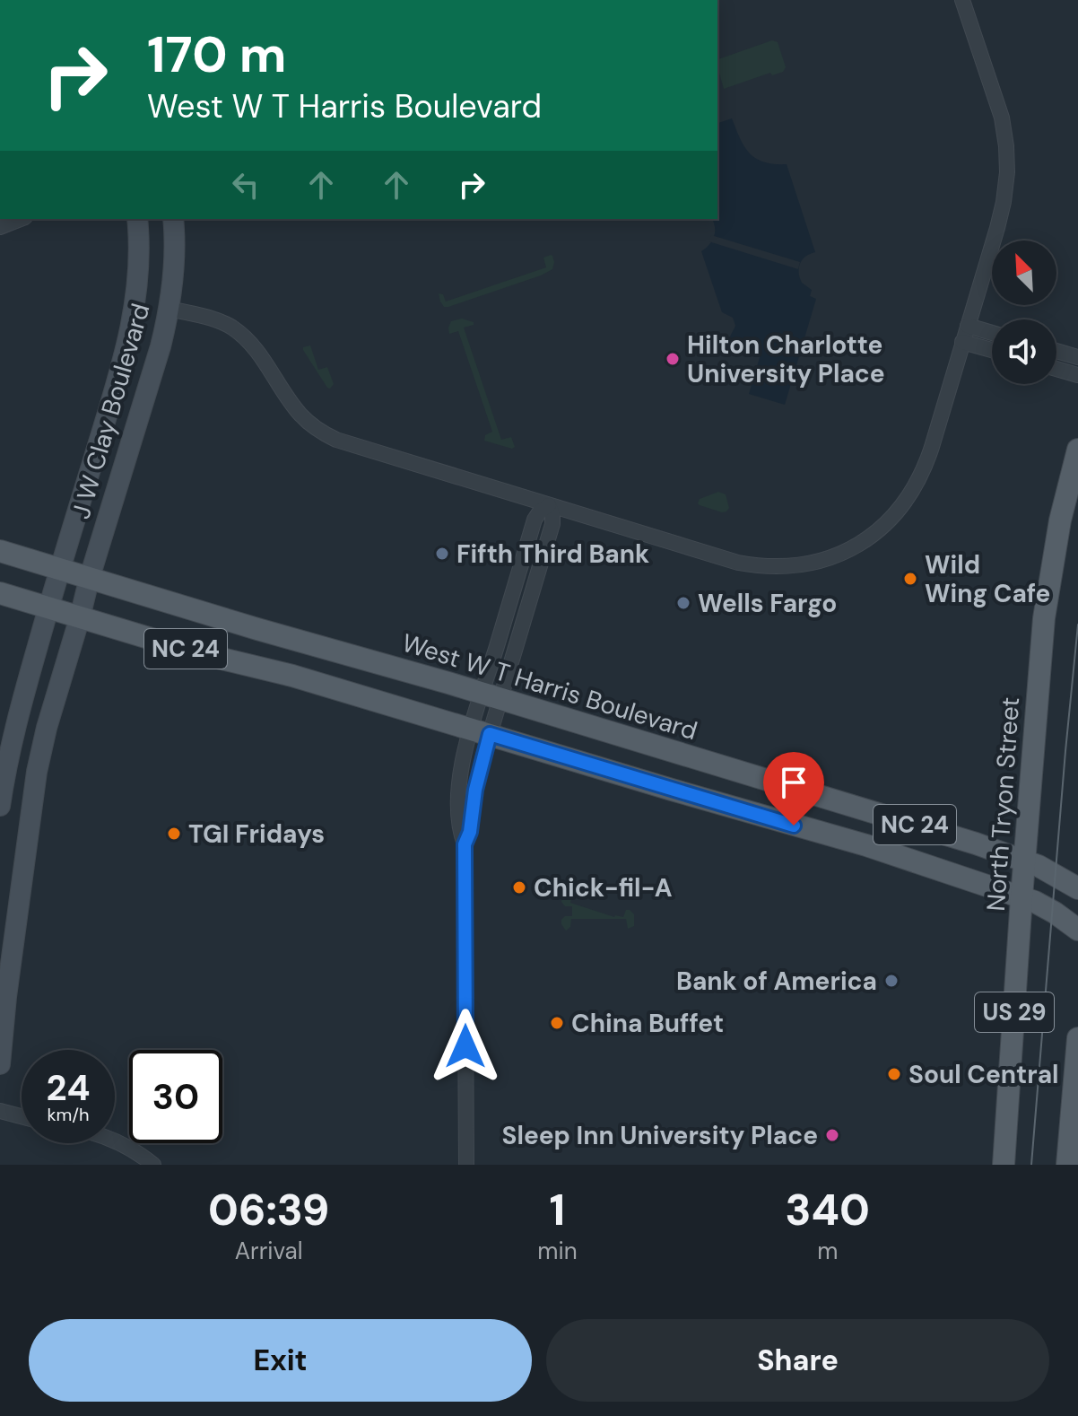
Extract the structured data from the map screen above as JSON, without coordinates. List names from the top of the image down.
{
  "streets": {
    "main road": [
      "NC 24",
      "West W T Harris Boulevard",
      "North Tryon Street",
      "US 29"
    ],
    "street": ["J W Clay Boulevard"]
  },
  "crossings": [
    ["J W Clay Boulevard", "NC 24"],
    ["J W Clay Boulevard", "West W T Harris Boulevard"],
    ["NC 24", "North Tryon Street"],
    ["West W T Harris Boulevard", "North Tryon Street"]
  ],
  "places": [
    "Hilton Charlotte University Place",
    "Fifth Third Bank",
    "Wild Wing Cafe",
    "Wells Fargo",
    "TGI Fridays",
    "Chick-fil-A",
    "Bank of America",
    "China Buffet",
    "Soul Central",
    "Sleep Inn University Place"
  ],
  "north": "top left",
  "page": {
    "turn": ["170 m", "West W T Harris Boulevard"],
    "speed": "24 km/h",
    "limit": "30",
    "eta": [
      "06:39",
      "Arrival",
      "1",
      "min",
      "340",
      "m"
    ],
    "buttons": ["Exit", "Share"]
  }
}
